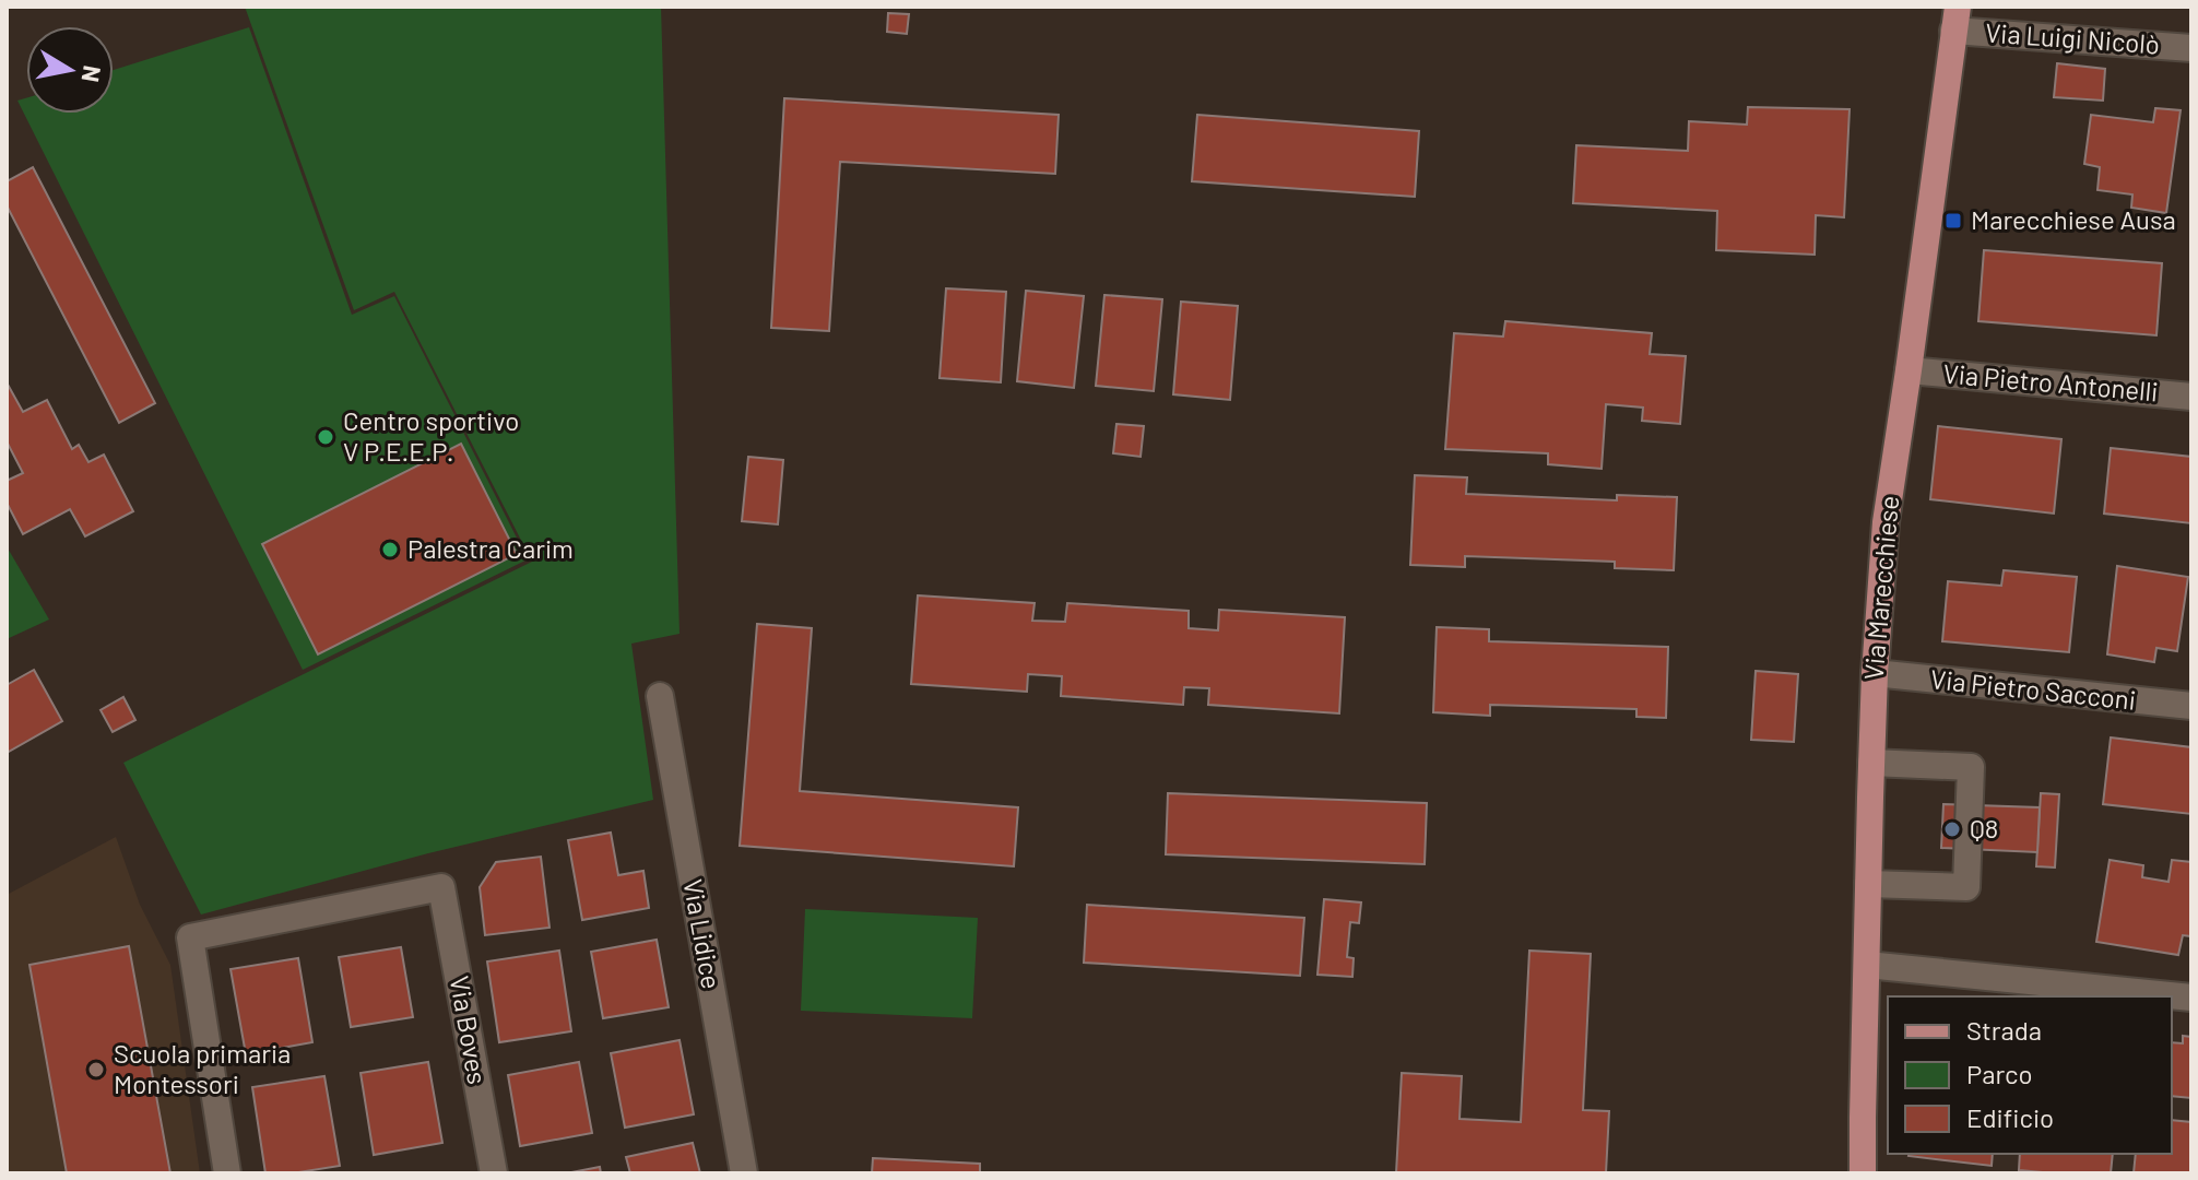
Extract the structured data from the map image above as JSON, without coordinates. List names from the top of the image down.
{
  "streets": {
    "main road": ["Via Marecchiese"],
    "street": [
      "Via Luigi Nicolò",
      "Via Pietro Antonelli",
      "Via Pietro Sacconi",
      "Via Lidice",
      "Via Boves"
    ]
  },
  "crossings": [
    ["Via Luigi Nicolò", "Via Marecchiese"],
    ["Via Pietro Antonelli", "Via Marecchiese"],
    ["Via Marecchiese", "Via Pietro Sacconi"]
  ],
  "places": {
    "transit": ["Marecchiese Ausa"],
    "other": [
      "Centro sportivo V P.E.E.P.",
      "Palestra Carim",
      "Q8",
      "Scuola primaria Montessori"
    ]
  },
  "legend": ["Strada", "Parco", "Edificio"],
  "north": "right"
}
